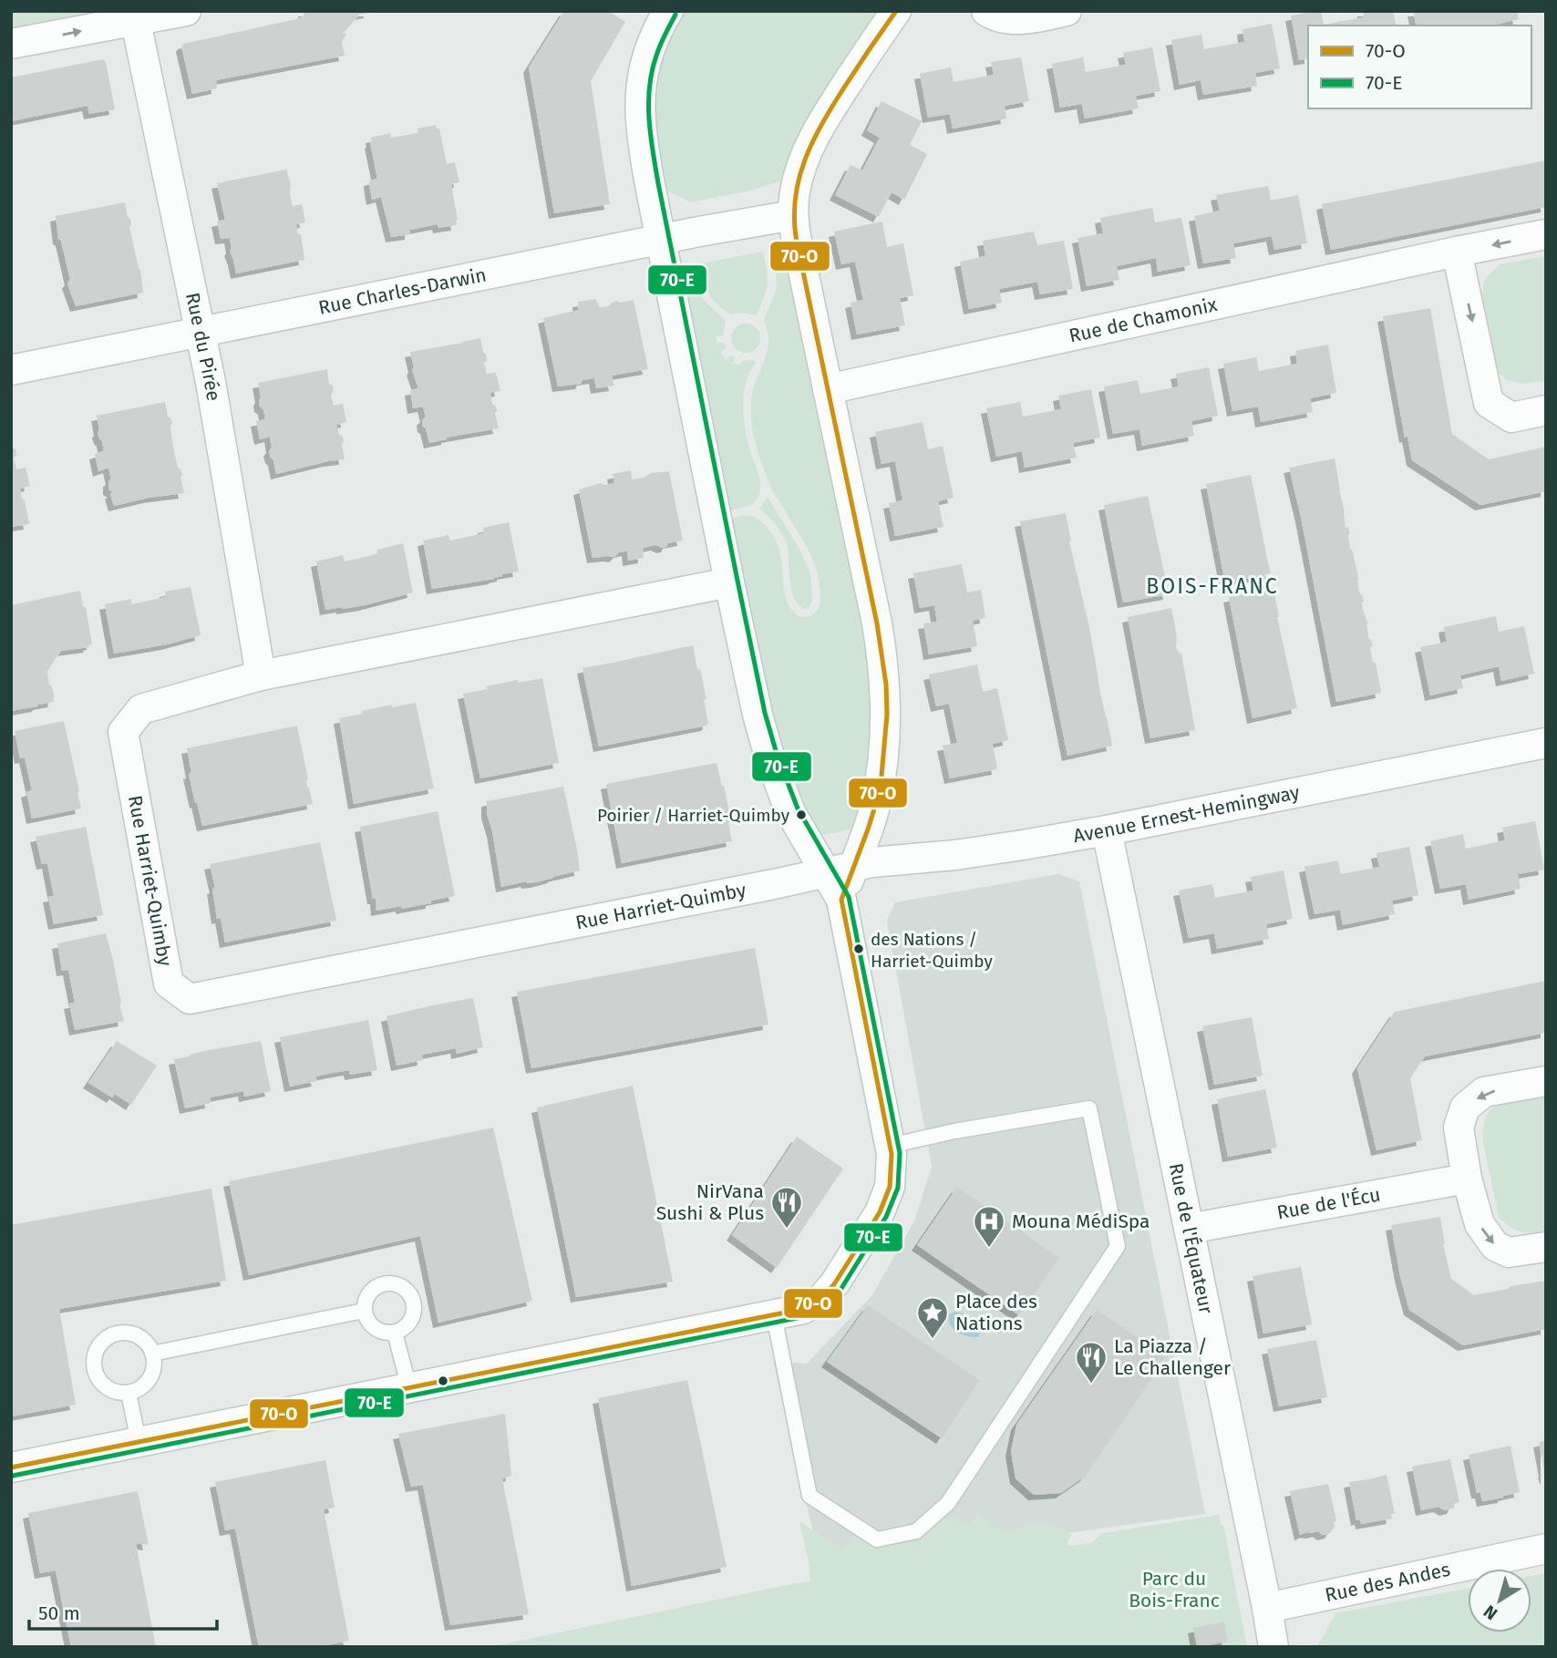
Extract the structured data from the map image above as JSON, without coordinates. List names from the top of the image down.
{
  "streets": {
    "street": [
      "Rue Charles-Darwin",
      "Rue de Chamonix",
      "Rue du Pirée",
      "Avenue Ernest-Hemingway",
      "Rue Harriet-Quimby",
      "Rue de l'Écu",
      "Rue de l'Équateur",
      "Rue des Andes"
    ]
  },
  "crossings": [
    ["Rue Charles-Darwin", "Rue du Pirée"],
    ["Rue du Pirée", "Rue Harriet-Quimby"],
    ["Avenue Ernest-Hemingway", "Rue Harriet-Quimby"],
    ["Avenue Ernest-Hemingway", "Rue de l'Équateur"],
    ["Rue de l'Écu", "Rue de l'Équateur"],
    ["Rue de l'Équateur", "Rue des Andes"]
  ],
  "districts": ["BOIS-FRANC"],
  "parks": ["Parc du Bois-Franc"],
  "places": {
    "other": ["Poirier / Harriet-Quimby", "des Nations / Harriet-Quimby"],
    "restaurant": ["NirVana Sushi & Plus", "La Piazza / Le Challenger"],
    "hospital": ["Mouna MédiSpa"],
    "place": ["Place des Nations"]
  },
  "lines": ["transit line 70-O", "transit line 70-E"],
  "legend": ["70-O", "70-E"],
  "scale_bar": "50 m",
  "north": "bottom left"
}
